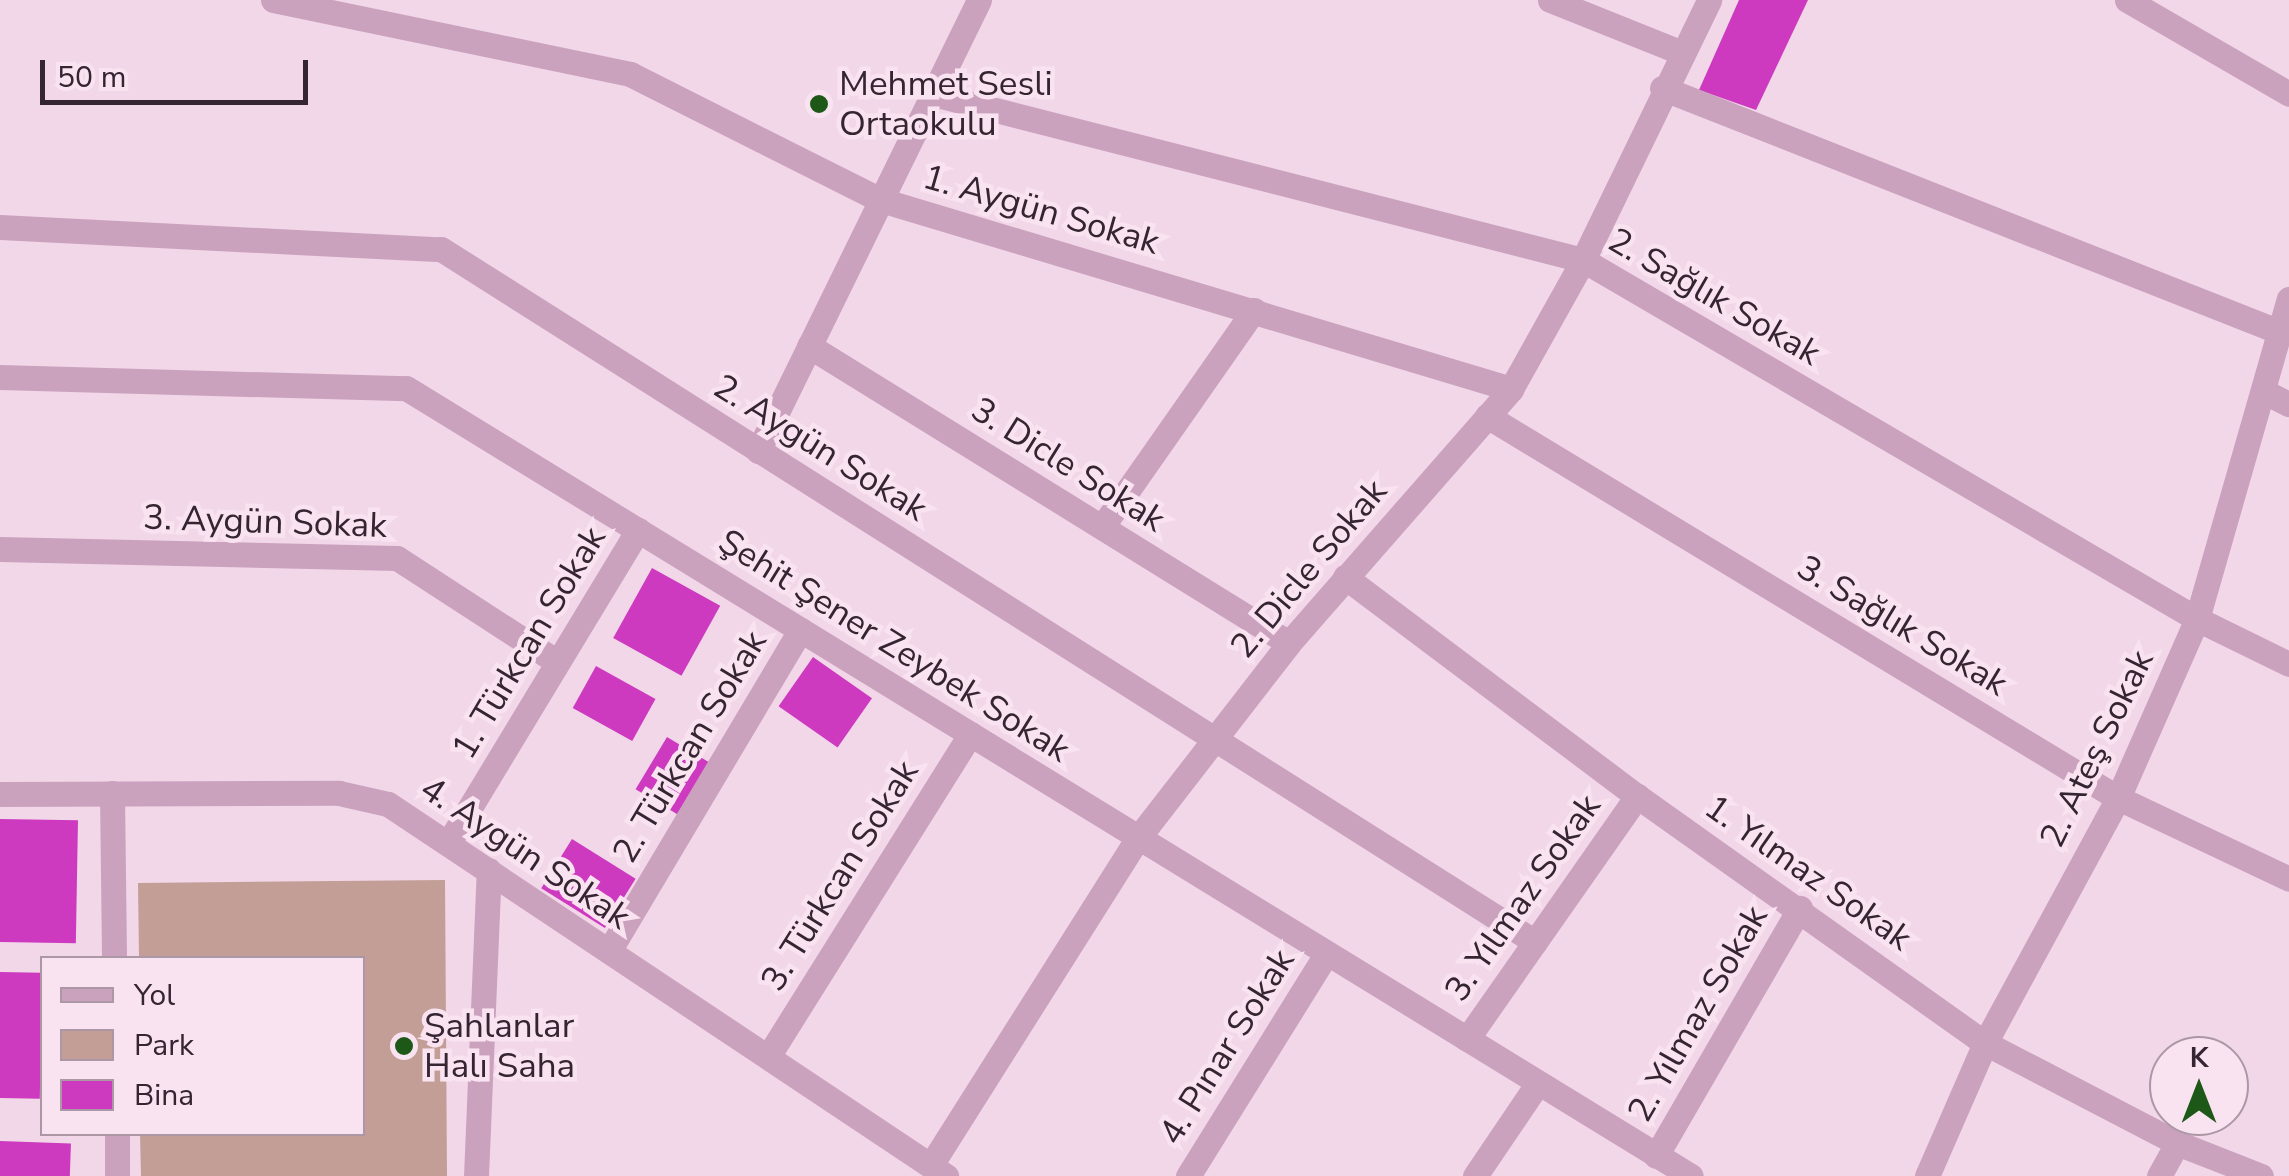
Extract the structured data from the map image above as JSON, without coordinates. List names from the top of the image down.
{
  "streets": {
    "street": [
      "1. Aygün Sokak",
      "2. Sağlık Sokak",
      "2. Aygün Sokak",
      "3. Dicle Sokak",
      "3. Aygün Sokak",
      "2. Dicle Sokak",
      "3. Sağlık Sokak",
      "1. Türkcan Sokak",
      "Şehit Şener Zeybek Sokak",
      "2. Türkcan Sokak",
      "2. Ateş Sokak",
      "4. Aygün Sokak",
      "1. Yılmaz Sokak",
      "3. Türkcan Sokak",
      "3. Yılmaz Sokak",
      "2. Yılmaz Sokak",
      "4. Pınar Sokak"
    ]
  },
  "crossings": [
    ["1. Aygün Sokak", "2. Dicle Sokak"],
    ["2. Sağlık Sokak", "2. Dicle Sokak"],
    ["2. Sağlık Sokak", "2. Ateş Sokak"],
    ["2. Aygün Sokak", "2. Dicle Sokak"],
    ["2. Aygün Sokak", "3. Yılmaz Sokak"],
    ["3. Dicle Sokak", "2. Dicle Sokak"],
    ["3. Aygün Sokak", "1. Türkcan Sokak"],
    ["2. Dicle Sokak", "3. Sağlık Sokak"],
    ["2. Dicle Sokak", "Şehit Şener Zeybek Sokak"],
    ["2. Dicle Sokak", "4. Aygün Sokak"],
    ["2. Dicle Sokak", "1. Yılmaz Sokak"],
    ["3. Sağlık Sokak", "2. Ateş Sokak"],
    ["1. Türkcan Sokak", "Şehit Şener Zeybek Sokak"],
    ["1. Türkcan Sokak", "4. Aygün Sokak"],
    ["Şehit Şener Zeybek Sokak", "2. Türkcan Sokak"],
    ["Şehit Şener Zeybek Sokak", "3. Türkcan Sokak"],
    ["Şehit Şener Zeybek Sokak", "3. Yılmaz Sokak"],
    ["Şehit Şener Zeybek Sokak", "2. Yılmaz Sokak"],
    ["Şehit Şener Zeybek Sokak", "4. Pınar Sokak"],
    ["2. Türkcan Sokak", "4. Aygün Sokak"],
    ["2. Ateş Sokak", "1. Yılmaz Sokak"],
    ["4. Aygün Sokak", "3. Türkcan Sokak"],
    ["1. Yılmaz Sokak", "3. Yılmaz Sokak"],
    ["1. Yılmaz Sokak", "2. Yılmaz Sokak"]
  ],
  "places": ["Mehmet Sesli Ortaokulu", "Şahlanlar Halı Saha"],
  "legend": ["Yol", "Park", "Bina"],
  "scale_bar": "50 m",
  "north": "top"
}
